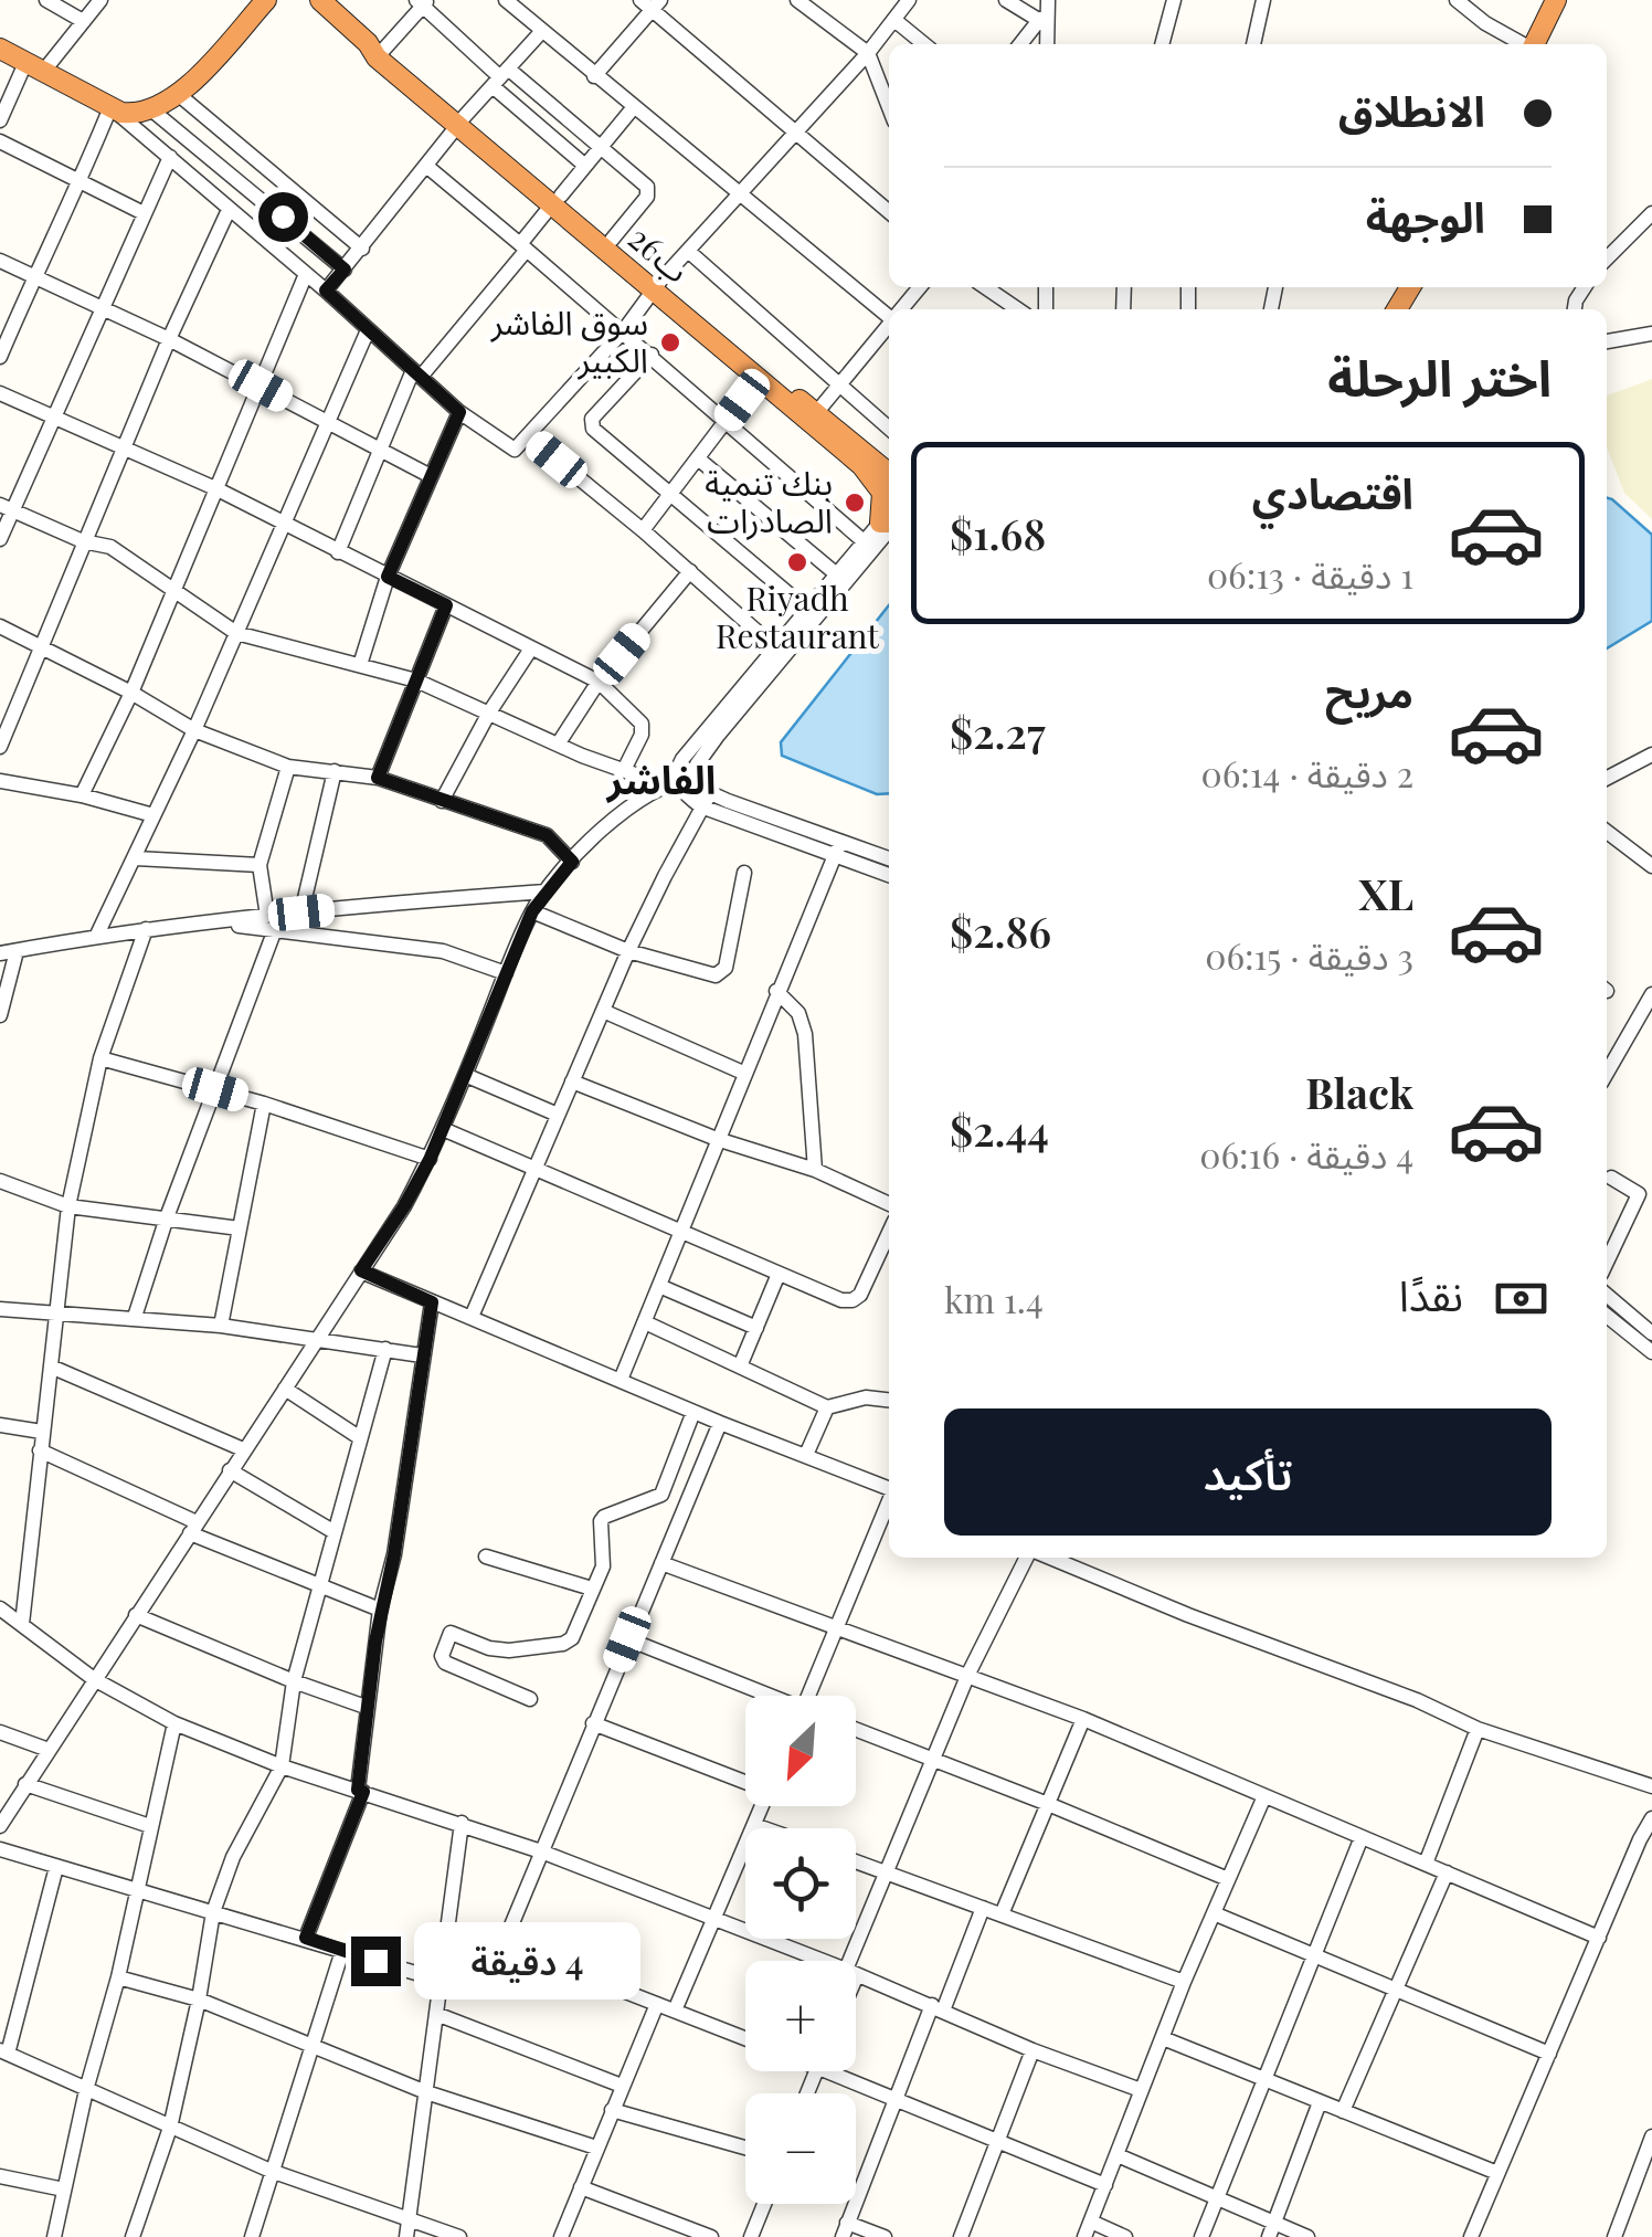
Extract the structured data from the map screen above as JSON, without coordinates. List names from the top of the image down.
{
  "streets": {
    "highway": ["26ب"]
  },
  "districts": ["الفاشر"],
  "places": ["سوق الفاشر الكبير", "بنك تنمية الصادرات", "Riyadh Restaurant"],
  "north": "bottom left",
  "page": {
    "banner": ["الانطلاق", "الوجهة"],
    "heading": "اختر الرحلة",
    "list": [
      {
        "name": "اقتصادي",
        "note": "1 دقيقة · 06:13",
        "value": "$1.68"
      },
      {
        "name": "مريح",
        "note": "2 دقيقة · 06:14",
        "value": "$2.27"
      },
      {
        "name": "XL",
        "note": "3 دقيقة · 06:15",
        "value": "$2.86"
      },
      {
        "name": "Black",
        "note": "4 دقيقة · 06:16",
        "value": "$2.44"
      }
    ],
    "pay": ["نقدًا", "1.4 km"],
    "buttons": "تأكيد",
    "map_buttons": ["+", "−"],
    "bubble": "4 دقيقة"
  }
}
